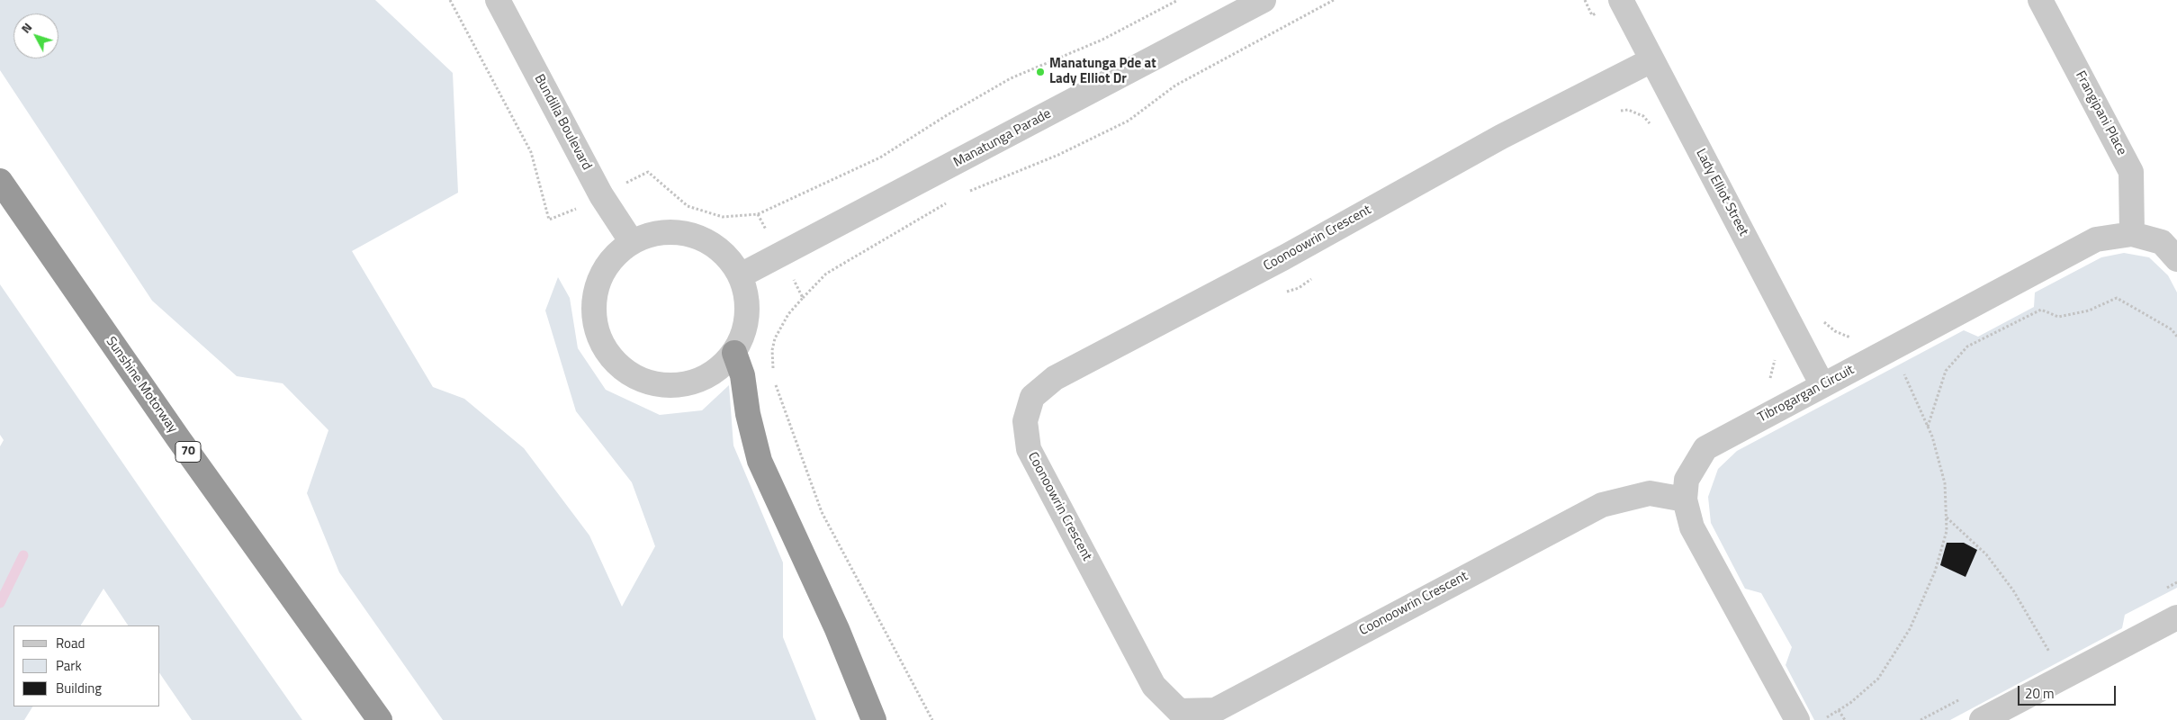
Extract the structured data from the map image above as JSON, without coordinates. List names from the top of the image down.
{
  "streets": {
    "highway": ["Sunshine Motorway", "70"],
    "street": [
      "Frangipani Place",
      "Bundilla Boulevard",
      "Manatunga Parade",
      "Lady Elliot Street",
      "Coonoowrin Crescent",
      "Tibrogargan Circuit"
    ]
  },
  "crossings": [
    ["Frangipani Place", "Tibrogargan Circuit"],
    ["Bundilla Boulevard", "Manatunga Parade"],
    ["Lady Elliot Street", "Coonoowrin Crescent"],
    ["Lady Elliot Street", "Tibrogargan Circuit"],
    ["Coonoowrin Crescent", "Tibrogargan Circuit"]
  ],
  "places": ["Manatunga Pde at Lady Elliot Dr"],
  "legend": ["Road", "Park", "Building"],
  "scale_bar": "20 m",
  "north": "top left"
}
